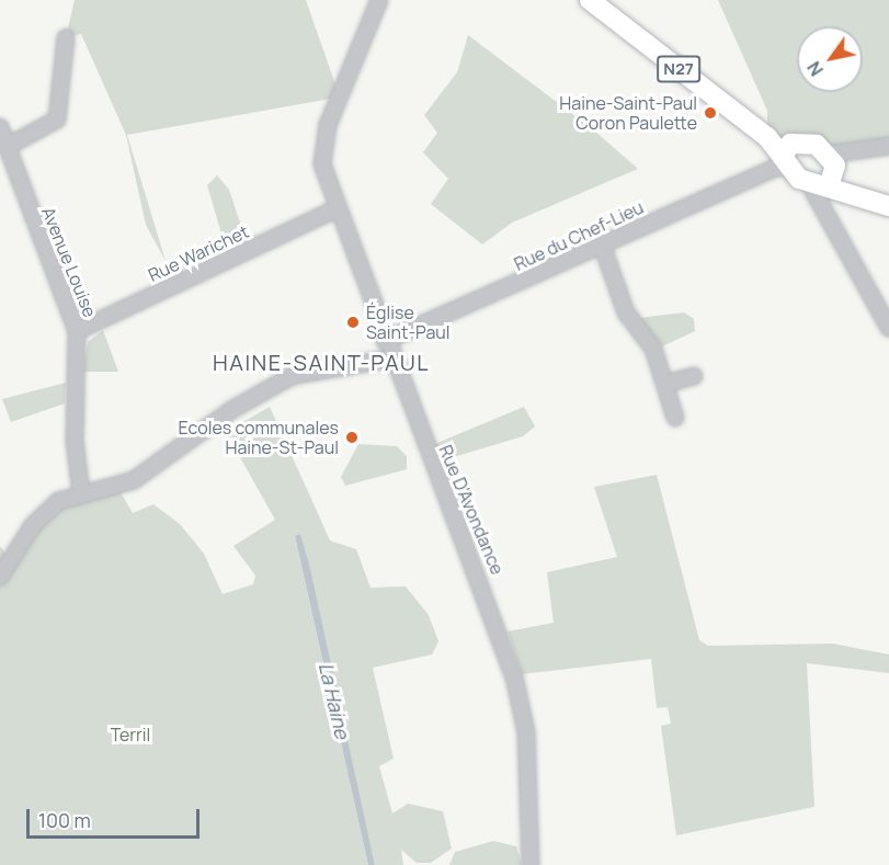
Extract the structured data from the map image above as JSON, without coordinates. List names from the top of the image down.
{
  "streets": {
    "main road": ["N27"],
    "street": [
      "Rue du Chef-Lieu",
      "Rue Warichet",
      "Avenue Louise",
      "Rue D'Avondance"
    ]
  },
  "crossings": [
    ["N27", "Rue du Chef-Lieu"],
    ["Rue du Chef-Lieu", "Avenue Louise"],
    ["Rue du Chef-Lieu", "Rue D'Avondance"],
    ["Rue Warichet", "Avenue Louise"],
    ["Rue Warichet", "Rue D'Avondance"]
  ],
  "districts": ["HAINE-SAINT-PAUL"],
  "water": ["La Haine"],
  "parks": ["Terril"],
  "places": ["Haine-Saint-Paul Coron Paulette", "Église Saint-Paul", "Ecoles communales Haine-St-Paul"],
  "scale_bar": "100 m",
  "north": "bottom left"
}
